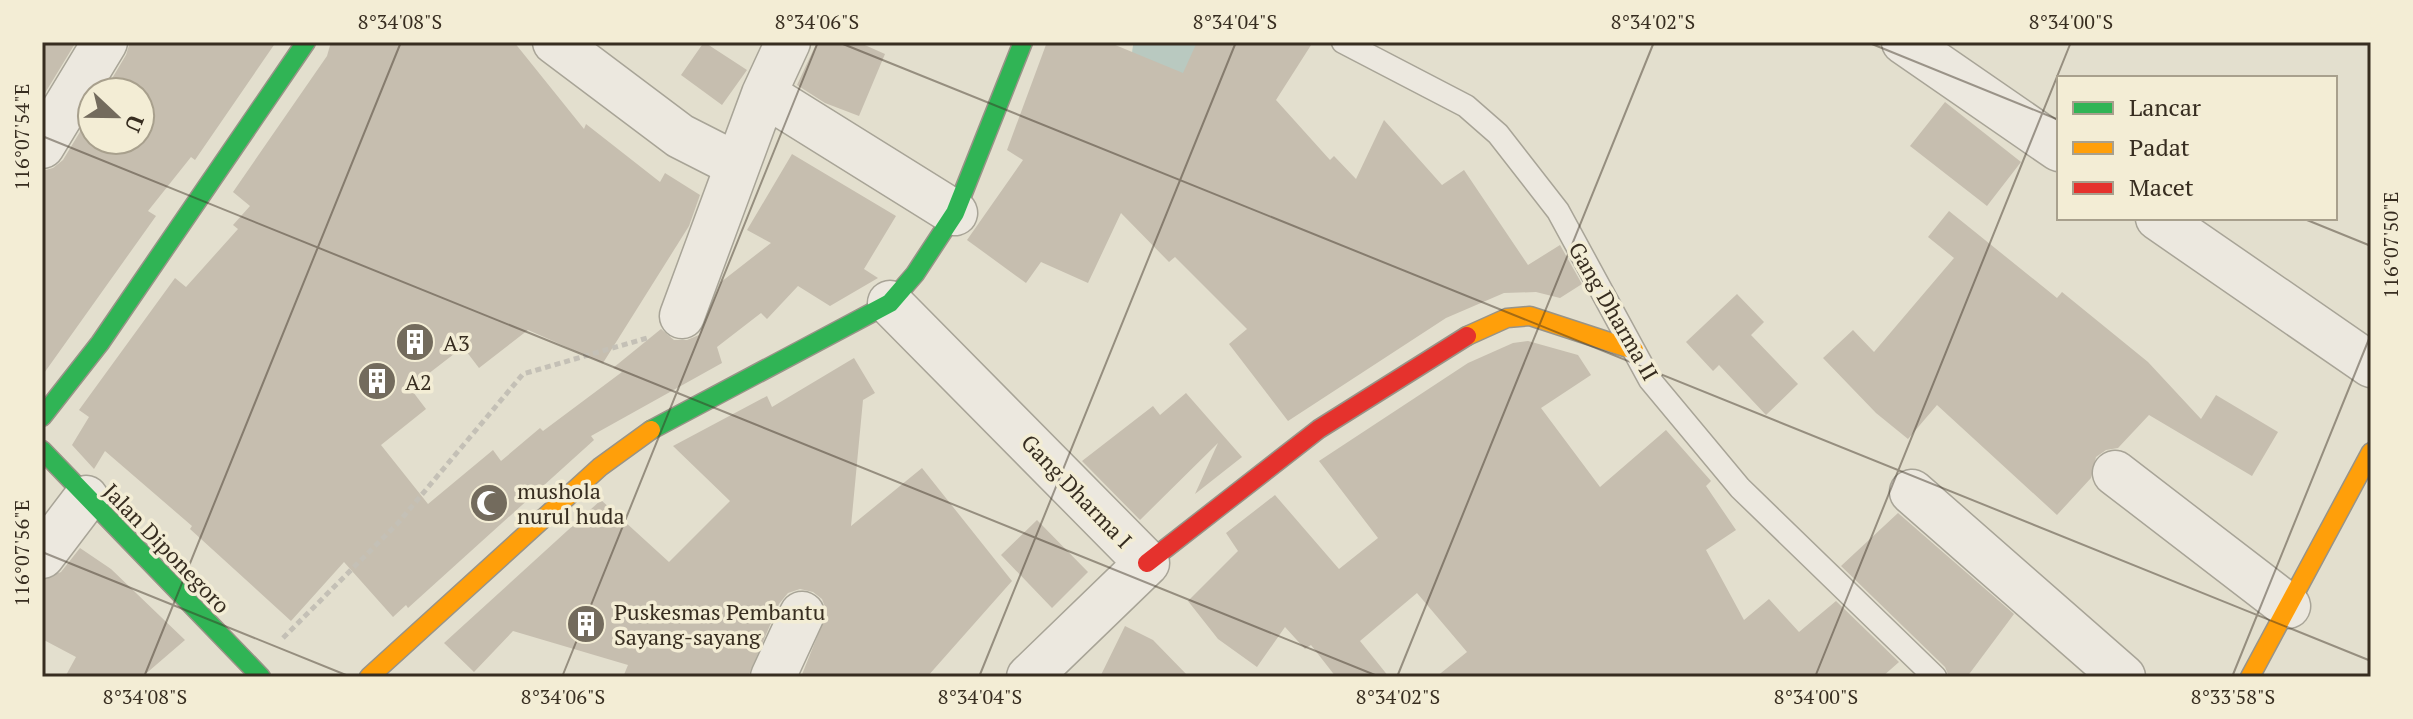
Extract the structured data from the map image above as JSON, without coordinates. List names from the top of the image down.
{
  "streets": {
    "main road": ["Jalan Diponegoro"],
    "street": ["Gang Dharma I"],
    "lane": ["Gang Dharma II"]
  },
  "places": {
    "building": ["A3", "A2", "Puskesmas Pembantu Sayang-sayang"],
    "mosque": ["mushola nurul huda"]
  },
  "legend": ["Lancar", "Padat", "Macet"],
  "north": "right",
  "coordinates": [
    "8°34'08\"S",
    "8°34'06\"S",
    "8°34'04\"S",
    "8°34'02\"S",
    "8°34'00\"S",
    "116°07'54\"E",
    "116°07'50\"E",
    "116°07'56\"E",
    "8°33'58\"S"
  ]
}
